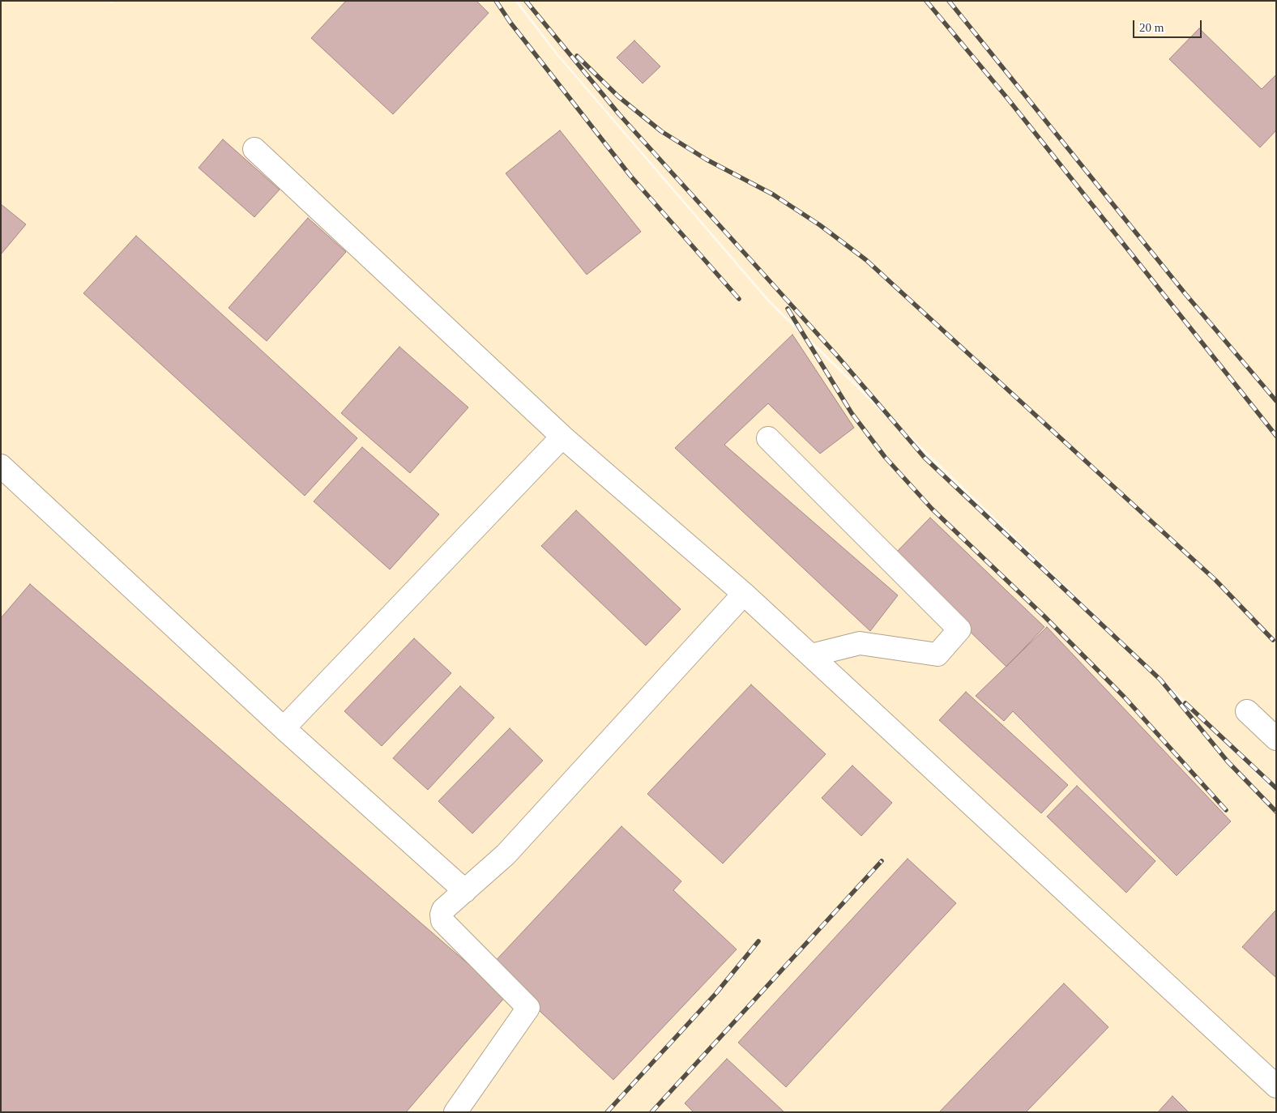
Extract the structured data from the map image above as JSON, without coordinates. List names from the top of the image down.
{
  "scale_bar": "20 m"
}
